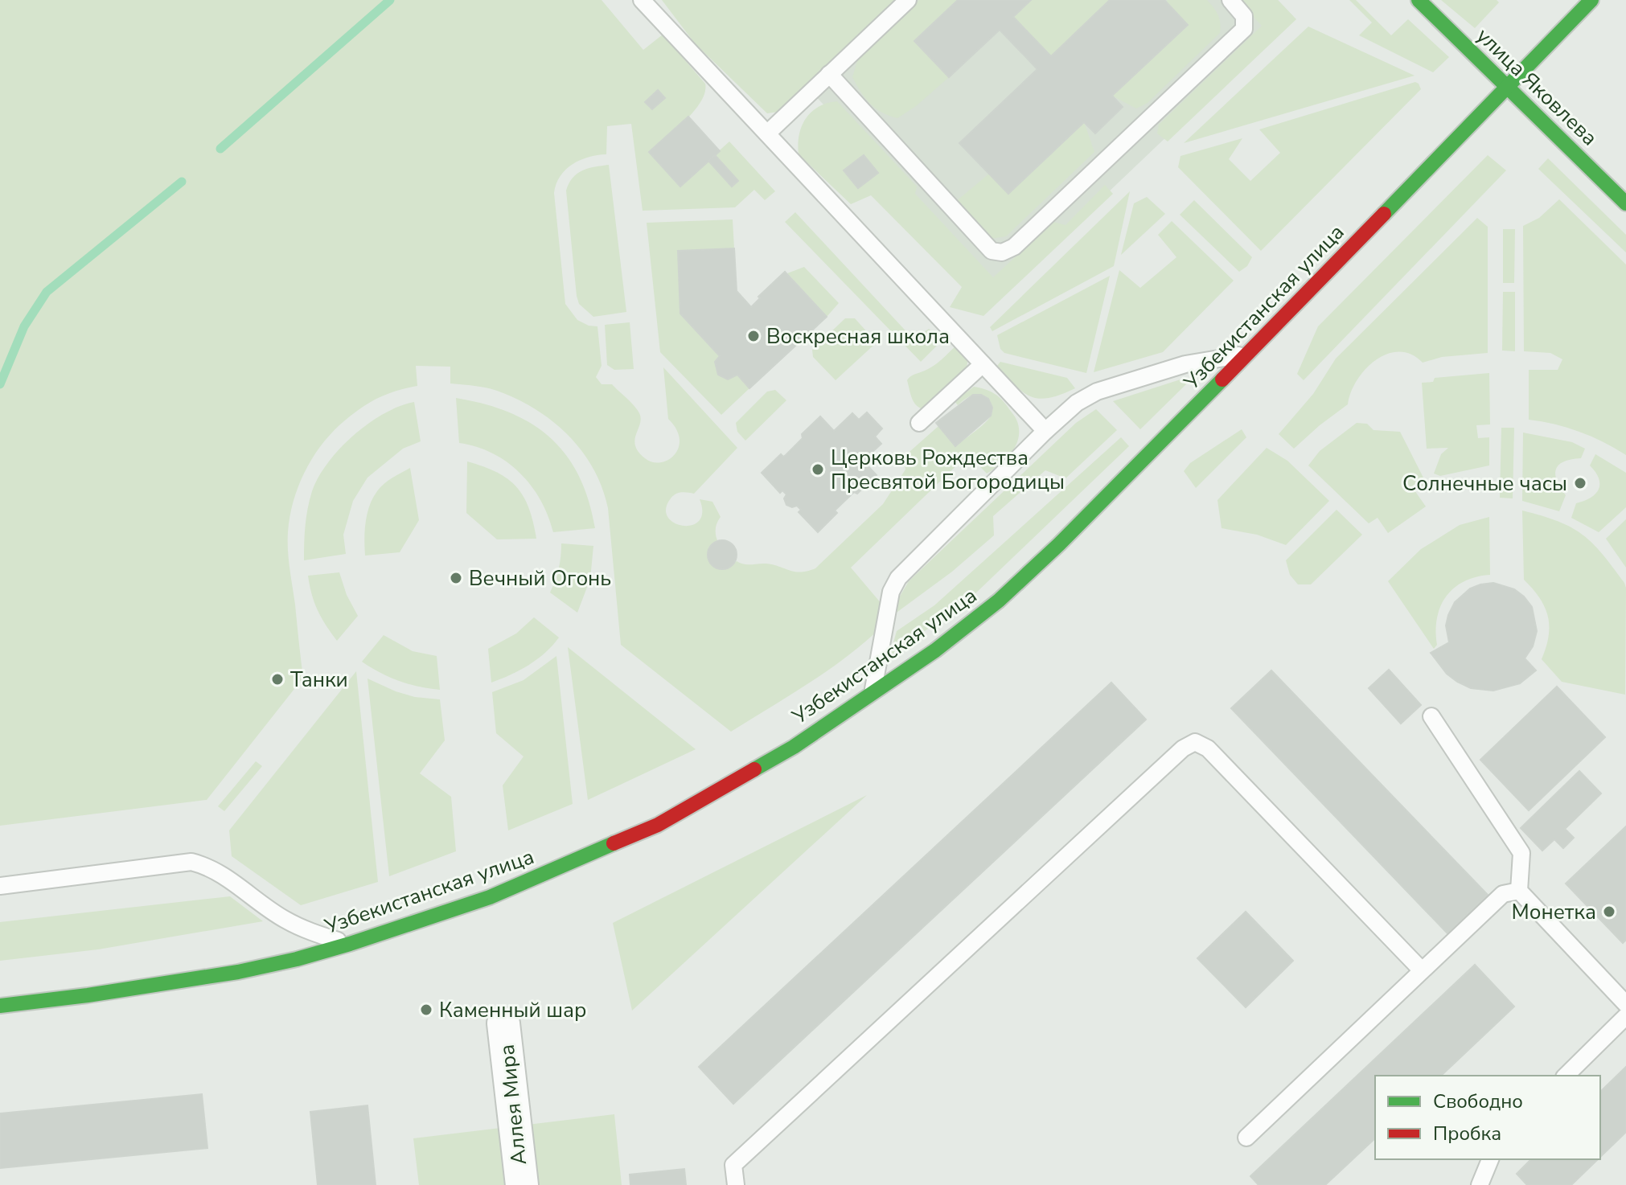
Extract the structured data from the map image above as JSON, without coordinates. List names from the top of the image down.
{
  "streets": {
    "main road": ["улица Яковлева", "Узбекистанская улица"],
    "street": ["Аллея Мира"]
  },
  "crossings": [
    ["улица Яковлева", "Узбекистанская улица"]
  ],
  "places": [
    "Воскресная школа",
    "Церковь Рождества Пресвятой Богородицы",
    "Солнечные часы",
    "Вечный Огонь",
    "Танки",
    "Монетка",
    "Каменный шар"
  ],
  "legend": ["Свободно", "Пробка"]
}
